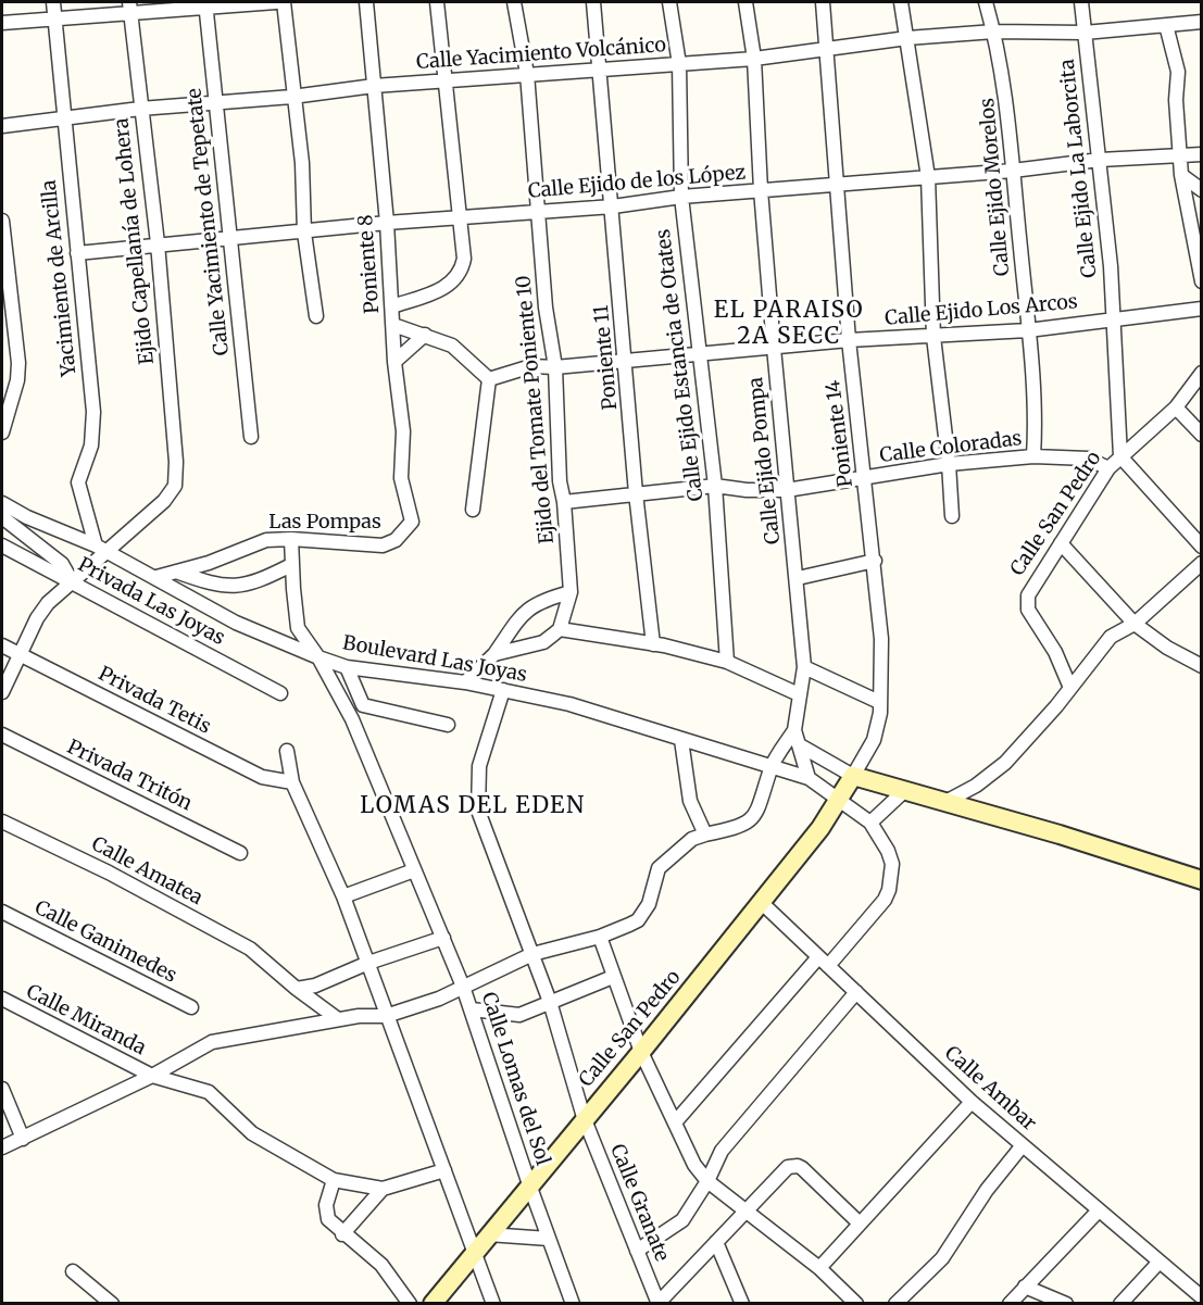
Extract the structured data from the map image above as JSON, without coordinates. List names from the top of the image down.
{
  "streets": {
    "street": [
      "Calle Yacimiento Volcánico",
      "Calle Ejido La Laborcita",
      "Calle Ejido de los López",
      "Calle Ejido Morelos",
      "Calle Yacimiento de Tepetate",
      "Ejido Capellanía de Lohera",
      "Poniente 8",
      "Yacimiento de Arcilla",
      "Calle Ejido Los Arcos",
      "Poniente 11",
      "Calle Ejido Estancia de Otates",
      "Ejido del Tomate Poniente 10",
      "Poniente 14",
      "Calle Coloradas",
      "Calle Ejido Pompa",
      "Calle San Pedro",
      "Las Pompas",
      "Privada Las Joyas",
      "Boulevard Las Joyas",
      "Privada Tetis",
      "Privada Tritón",
      "Calle Amatea",
      "Calle Ganimedes",
      "Calle Miranda",
      "Calle Lomas del Sol",
      "Calle Ambar",
      "Calle Granate"
    ]
  },
  "crossings": [
    ["Calle Yacimiento Volcánico", "Calle Ejido La Laborcita"],
    ["Calle Yacimiento Volcánico", "Calle Ejido Morelos"],
    ["Calle Yacimiento Volcánico", "Calle Yacimiento de Tepetate"],
    ["Calle Yacimiento Volcánico", "Ejido Capellanía de Lohera"],
    ["Calle Yacimiento Volcánico", "Poniente 8"],
    ["Calle Yacimiento Volcánico", "Yacimiento de Arcilla"],
    ["Calle Yacimiento Volcánico", "Poniente 11"],
    ["Calle Yacimiento Volcánico", "Calle Ejido Estancia de Otates"],
    ["Calle Yacimiento Volcánico", "Ejido del Tomate Poniente 10"],
    ["Calle Yacimiento Volcánico", "Poniente 14"],
    ["Calle Yacimiento Volcánico", "Calle Ejido Pompa"],
    ["Calle Ejido La Laborcita", "Calle Ejido de los López"],
    ["Calle Ejido La Laborcita", "Calle Ejido Los Arcos"],
    ["Calle Ejido La Laborcita", "Calle San Pedro"],
    ["Calle Ejido de los López", "Calle Ejido Morelos"],
    ["Calle Ejido de los López", "Calle Yacimiento de Tepetate"],
    ["Calle Ejido de los López", "Ejido Capellanía de Lohera"],
    ["Calle Ejido de los López", "Poniente 8"],
    ["Calle Ejido de los López", "Yacimiento de Arcilla"],
    ["Calle Ejido de los López", "Poniente 11"],
    ["Calle Ejido de los López", "Calle Ejido Estancia de Otates"],
    ["Calle Ejido de los López", "Ejido del Tomate Poniente 10"],
    ["Calle Ejido de los López", "Poniente 14"],
    ["Calle Ejido de los López", "Calle Ejido Pompa"],
    ["Calle Ejido Morelos", "Calle Ejido Los Arcos"],
    ["Calle Ejido Morelos", "Calle Coloradas"],
    ["Poniente 8", "Las Pompas"],
    ["Yacimiento de Arcilla", "Boulevard Las Joyas"],
    ["Calle Ejido Los Arcos", "Poniente 11"],
    ["Calle Ejido Los Arcos", "Calle Ejido Estancia de Otates"],
    ["Calle Ejido Los Arcos", "Ejido del Tomate Poniente 10"],
    ["Calle Ejido Los Arcos", "Poniente 14"],
    ["Calle Ejido Los Arcos", "Calle Ejido Pompa"],
    ["Poniente 11", "Calle Coloradas"],
    ["Calle Ejido Estancia de Otates", "Calle Coloradas"],
    ["Ejido del Tomate Poniente 10", "Calle Coloradas"],
    ["Poniente 14", "Calle Coloradas"],
    ["Poniente 14", "Calle San Pedro"],
    ["Calle Coloradas", "Calle Ejido Pompa"],
    ["Calle Coloradas", "Calle San Pedro"],
    ["Calle Ejido Pompa", "Boulevard Las Joyas"],
    ["Calle San Pedro", "Calle Lomas del Sol"],
    ["Calle San Pedro", "Calle Ambar"],
    ["Calle San Pedro", "Calle Granate"],
    ["Las Pompas", "Boulevard Las Joyas"],
    ["Las Pompas", "Calle Lomas del Sol"],
    ["Boulevard Las Joyas", "Calle Lomas del Sol"],
    ["Boulevard Las Joyas", "Calle Granate"]
  ],
  "districts": ["EL PARAISO 2A SECC", "LOMAS DEL EDEN"]
}
